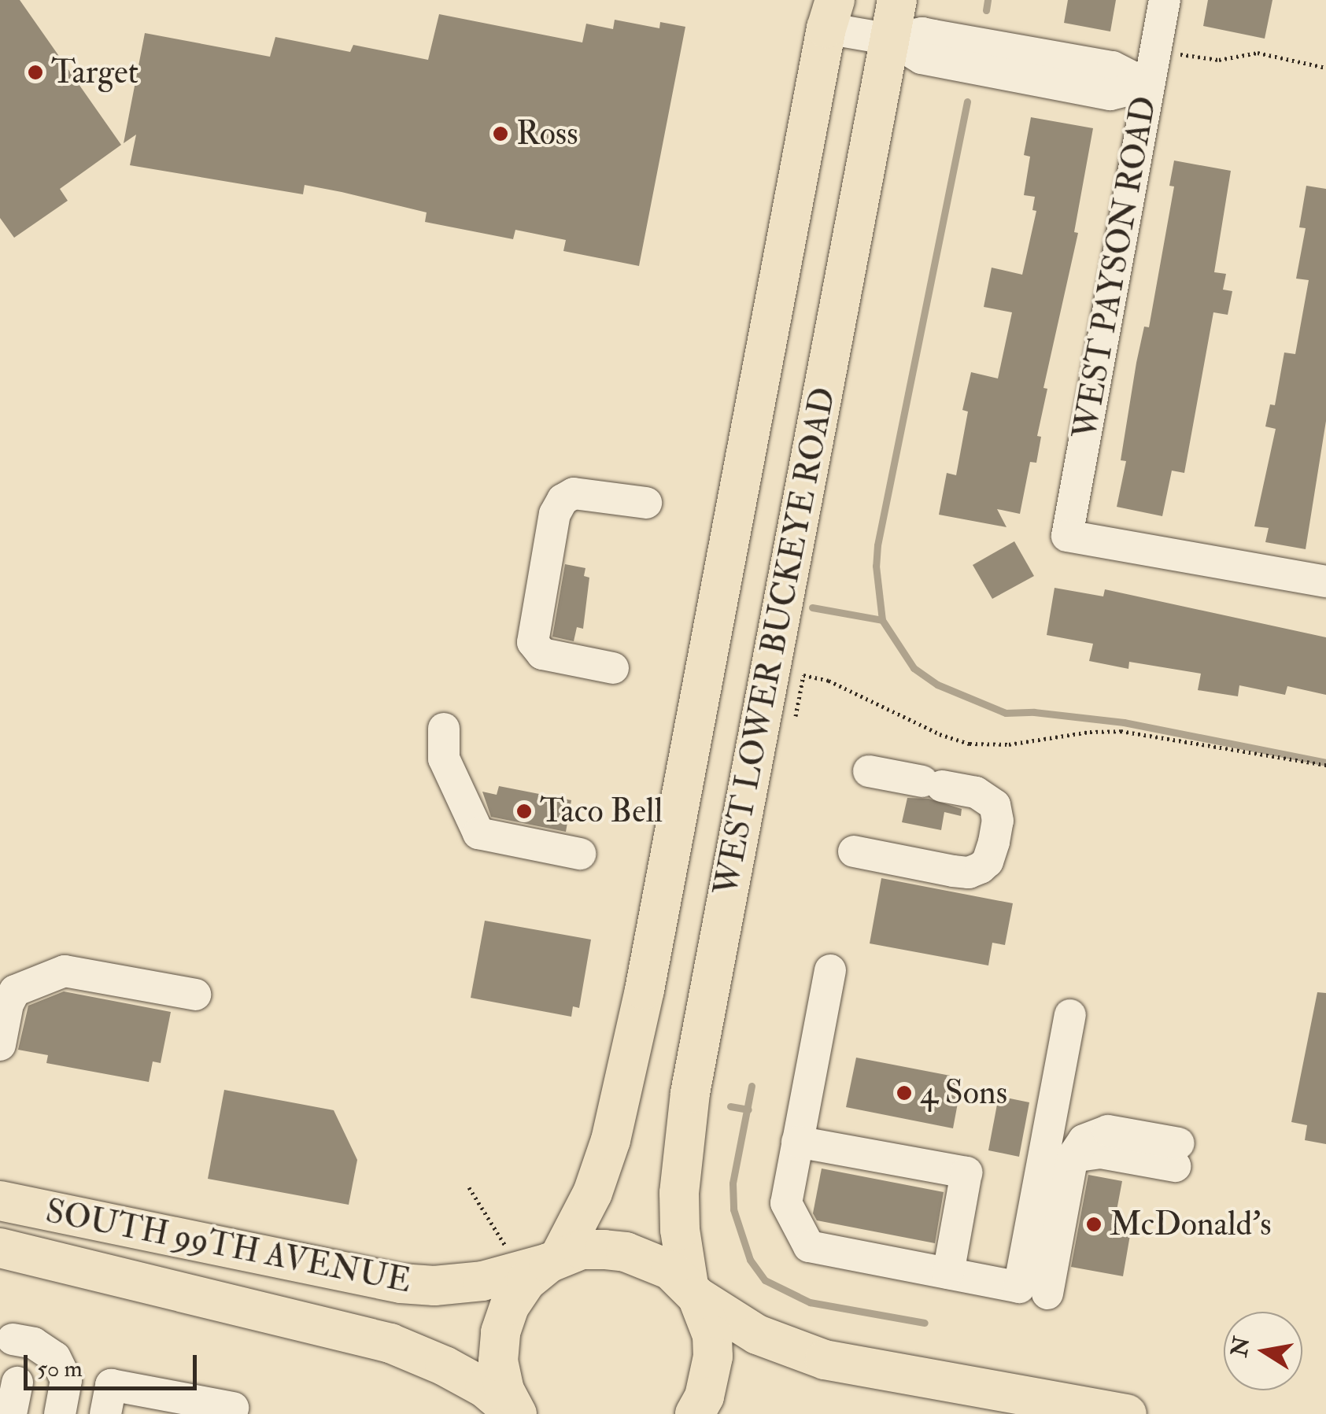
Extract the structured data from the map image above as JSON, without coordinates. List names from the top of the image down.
{
  "streets": {
    "main road": ["WEST LOWER BUCKEYE ROAD", "SOUTH 99TH AVENUE"],
    "street": ["WEST PAYSON ROAD"]
  },
  "crossings": [
    ["WEST LOWER BUCKEYE ROAD", "SOUTH 99TH AVENUE"]
  ],
  "places": [
    "Target",
    "Ross",
    "Taco Bell",
    "4 Sons",
    "McDonald's"
  ],
  "scale_bar": "50 m",
  "north": "left"
}
